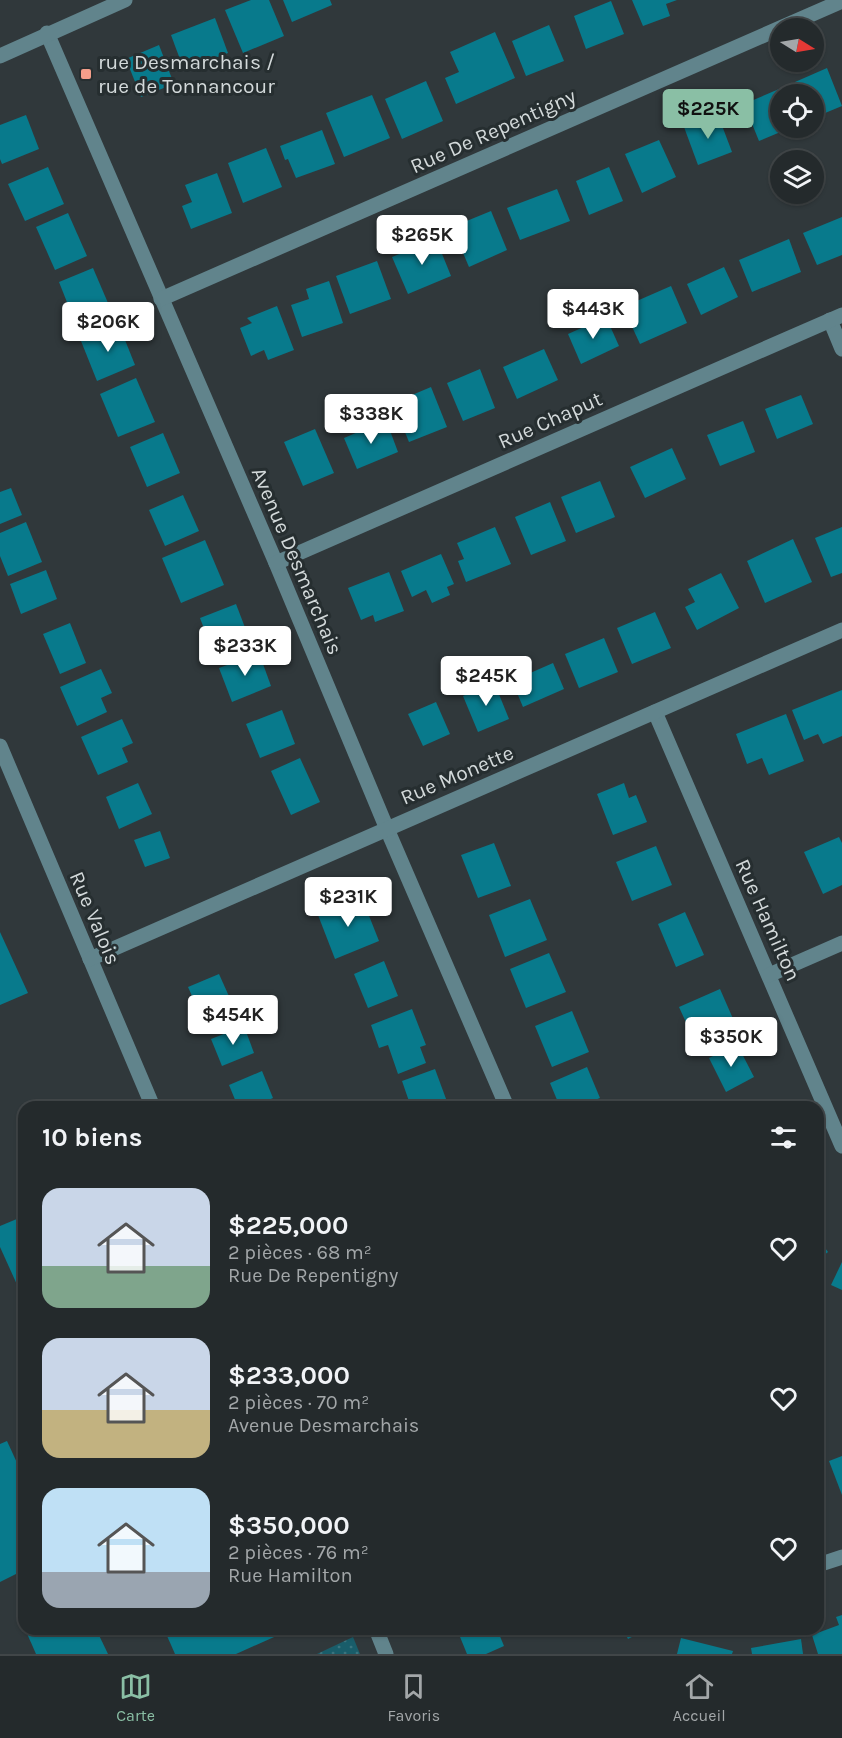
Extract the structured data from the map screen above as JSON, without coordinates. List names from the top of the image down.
{
  "streets": {
    "street": [
      "Rue De Repentigny",
      "Rue Chaput",
      "Avenue Desmarchais",
      "Rue Monette",
      "Rue Valois",
      "Rue Hamilton"
    ]
  },
  "crossings": [
    ["Rue De Repentigny", "Avenue Desmarchais"],
    ["Rue Chaput", "Avenue Desmarchais"],
    ["Avenue Desmarchais", "Rue Monette"],
    ["Rue Monette", "Rue Valois"],
    ["Rue Monette", "Rue Hamilton"]
  ],
  "places": {
    "transit": ["rue Desmarchais / rue de Tonnancour"]
  },
  "north": "right",
  "page": {
    "price": [
      "$225K",
      "$265K",
      "$443K",
      "$206K",
      "$338K",
      "$233K",
      "$245K",
      "$231K",
      "$454K",
      "$350K"
    ],
    "heading": "10 biens",
    "list": [
      {
        "name": "$225,000",
        "note": "2 pièces · 68 m² · Rue De Repentigny"
      },
      {
        "name": "$233,000",
        "note": "2 pièces · 70 m² · Avenue Desmarchais"
      },
      {
        "name": "$350,000",
        "note": "2 pièces · 76 m² · Rue Hamilton"
      }
    ],
    "tabs": ["Carte", "Favoris", "Accueil"]
  }
}
